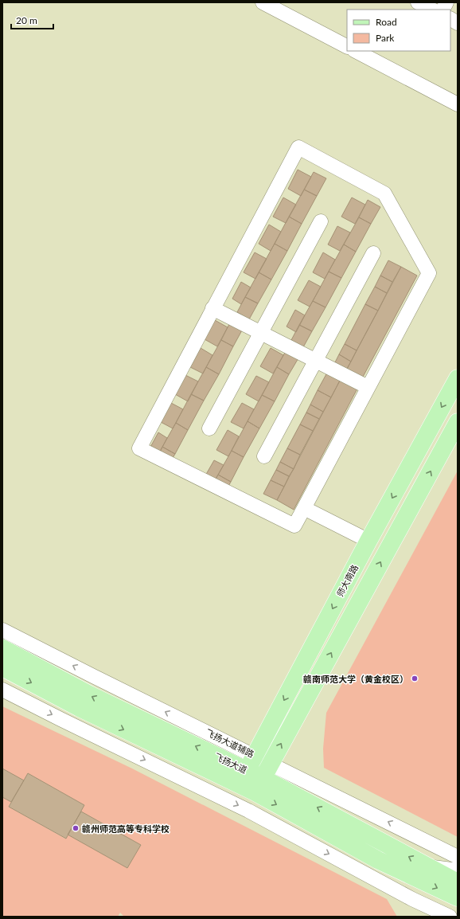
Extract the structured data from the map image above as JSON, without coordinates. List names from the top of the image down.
{
  "streets": {
    "main road": ["师大南路", "飞扬大道"],
    "street": ["飞扬大道辅路"]
  },
  "crossings": [
    ["师大南路", "飞扬大道辅路"],
    ["师大南路", "飞扬大道"],
    ["飞扬大道辅路", "飞扬大道"]
  ],
  "places": ["赣南师范大学（黄金校区）", "赣州师范高等专科学校"],
  "legend": ["Road", "Park"],
  "scale_bar": "20 m"
}
